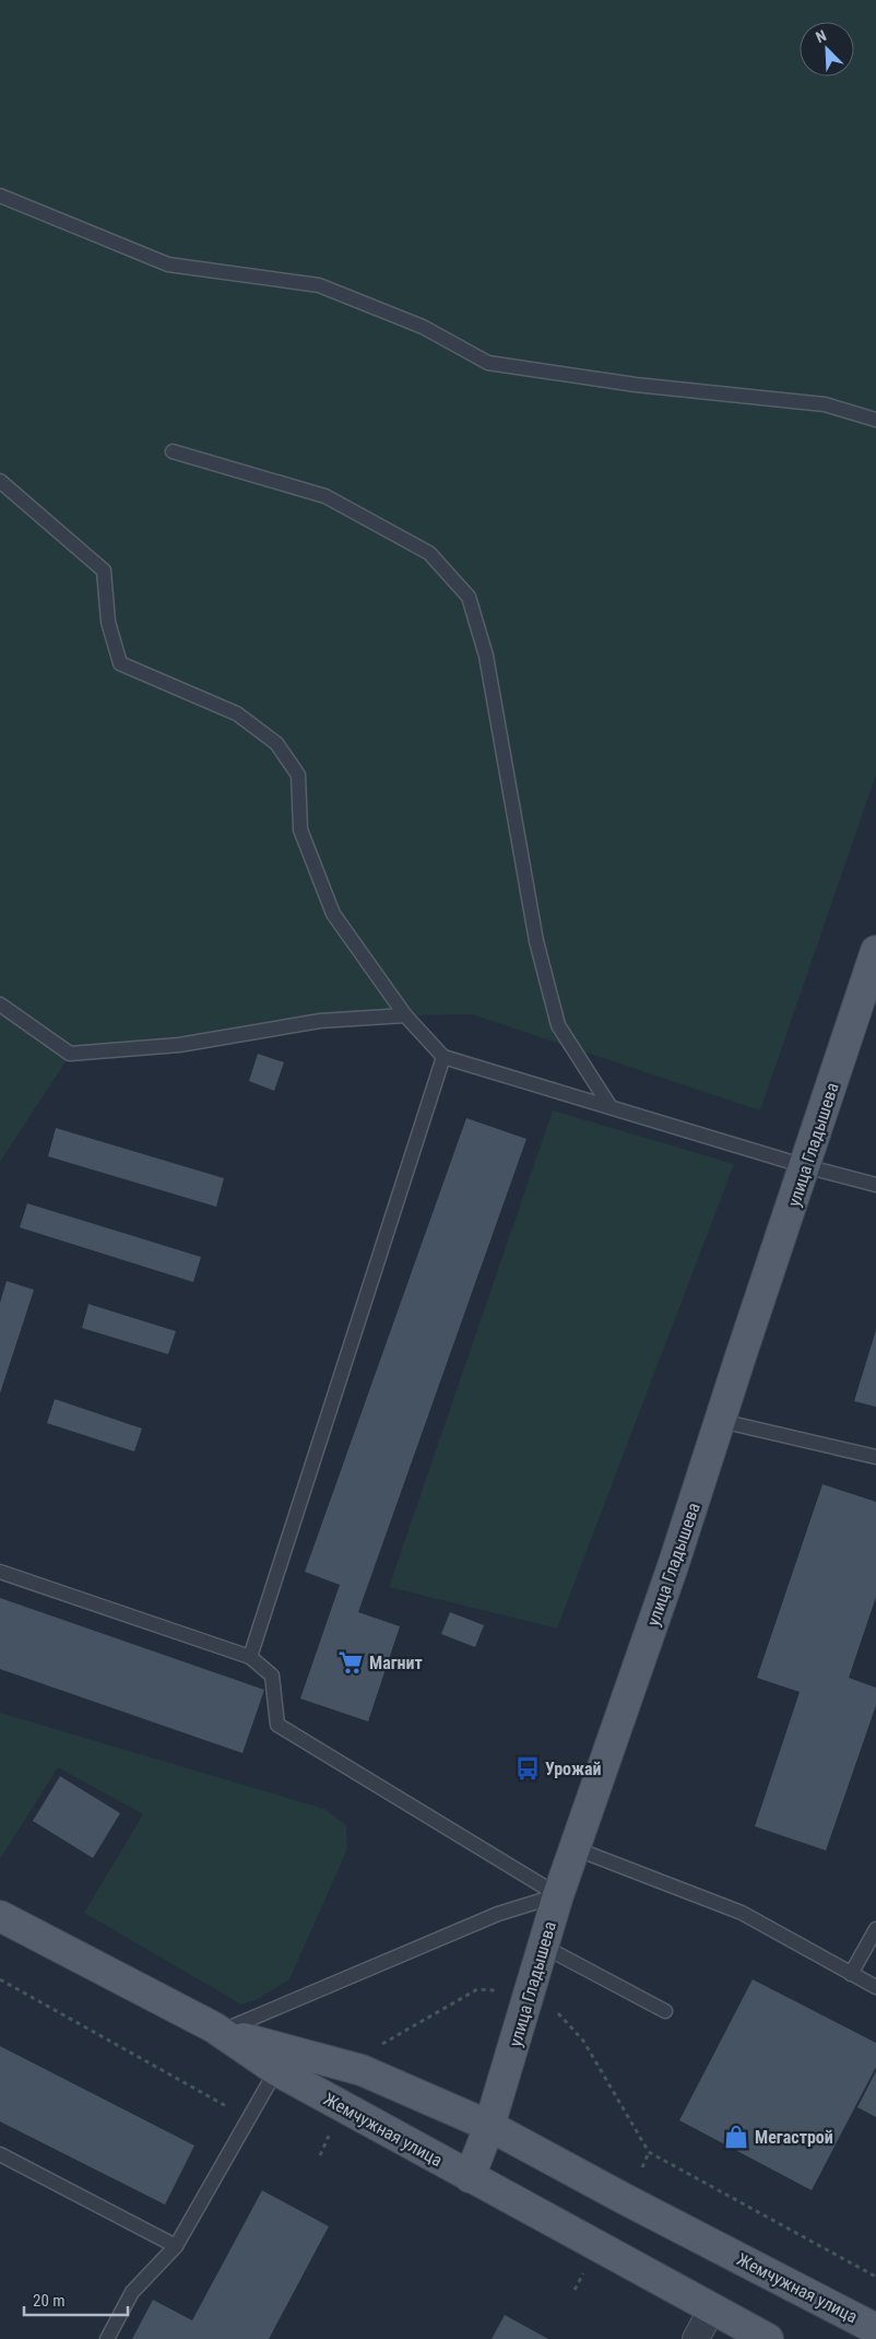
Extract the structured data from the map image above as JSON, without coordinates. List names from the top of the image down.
{
  "streets": {
    "main road": ["улица Гладышева", "Жемчужная улица"]
  },
  "crossings": [
    ["улица Гладышева", "Жемчужная улица"]
  ],
  "places": {
    "supermarket": ["Магнит"],
    "bus stop": ["Урожай"],
    "shop": ["Мегастрой"]
  },
  "scale_bar": "20 m",
  "north": "top left"
}
